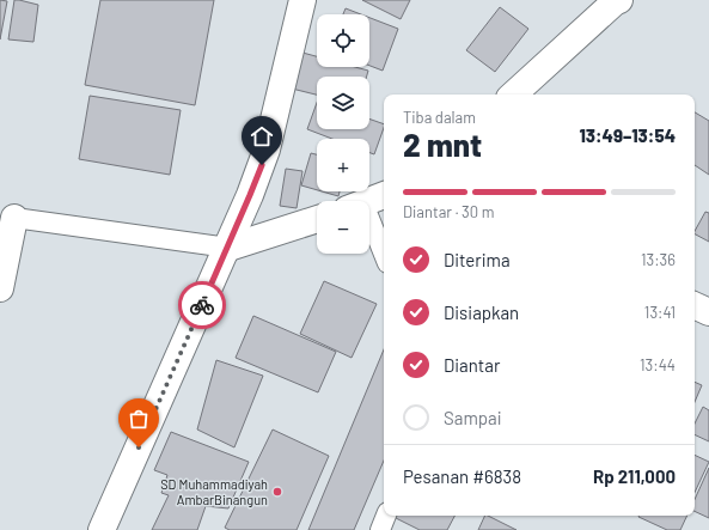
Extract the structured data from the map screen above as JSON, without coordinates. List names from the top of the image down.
{
  "places": ["SD Muhammadiyah AmbarBinangun"],
  "page": {
    "map_buttons": ["+", "−"],
    "heading": ["2 mnt", "Tiba dalam", "13:49–13:54"],
    "panel": ["Pesanan #6838", "Rp 211,000"],
    "bar": "Diantar · 30 m",
    "list": [
      ["Diterima", "13:36"],
      ["Disiapkan", "13:41"],
      ["Diantar", "13:44"],
      "Sampai"
    ]
  }
}
